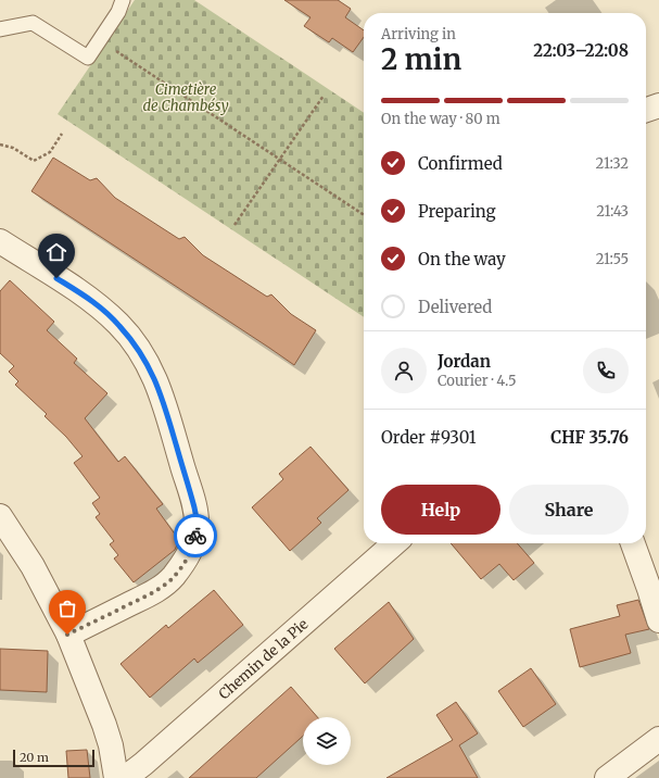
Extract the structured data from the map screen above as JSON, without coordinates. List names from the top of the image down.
{
  "streets": {
    "street": ["Chemin de la Pie"]
  },
  "parks": ["Cimetière de Chambésy"],
  "scale_bar": "20 m",
  "page": {
    "heading": ["2 min", "Arriving in", "22:03–22:08"],
    "panel": [
      "Jordan",
      "Courier · 4.5",
      "Order #9301",
      "CHF 35.76"
    ],
    "bar": "On the way · 80 m",
    "list": [
      ["Confirmed", "21:32"],
      ["Preparing", "21:43"],
      ["On the way", "21:55"],
      "Delivered"
    ],
    "buttons": ["Help", "Share"],
    "scale": "20 m"
  }
}
